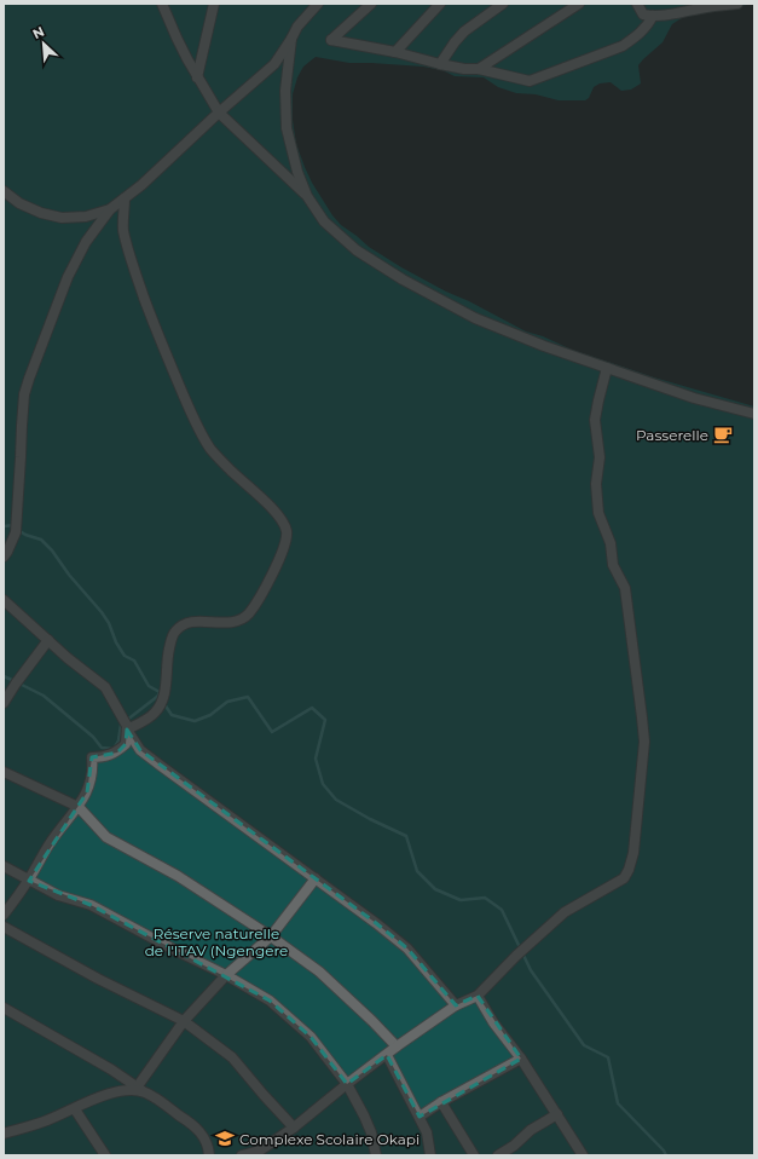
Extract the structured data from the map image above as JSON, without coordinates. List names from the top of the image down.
{
  "parks": ["Réserve naturelle de l'ITAV (Ngengere"],
  "places": {
    "cafe": ["Passerelle"],
    "school or university": ["Complexe Scolaire Okapi"]
  },
  "north": "top left"
}
